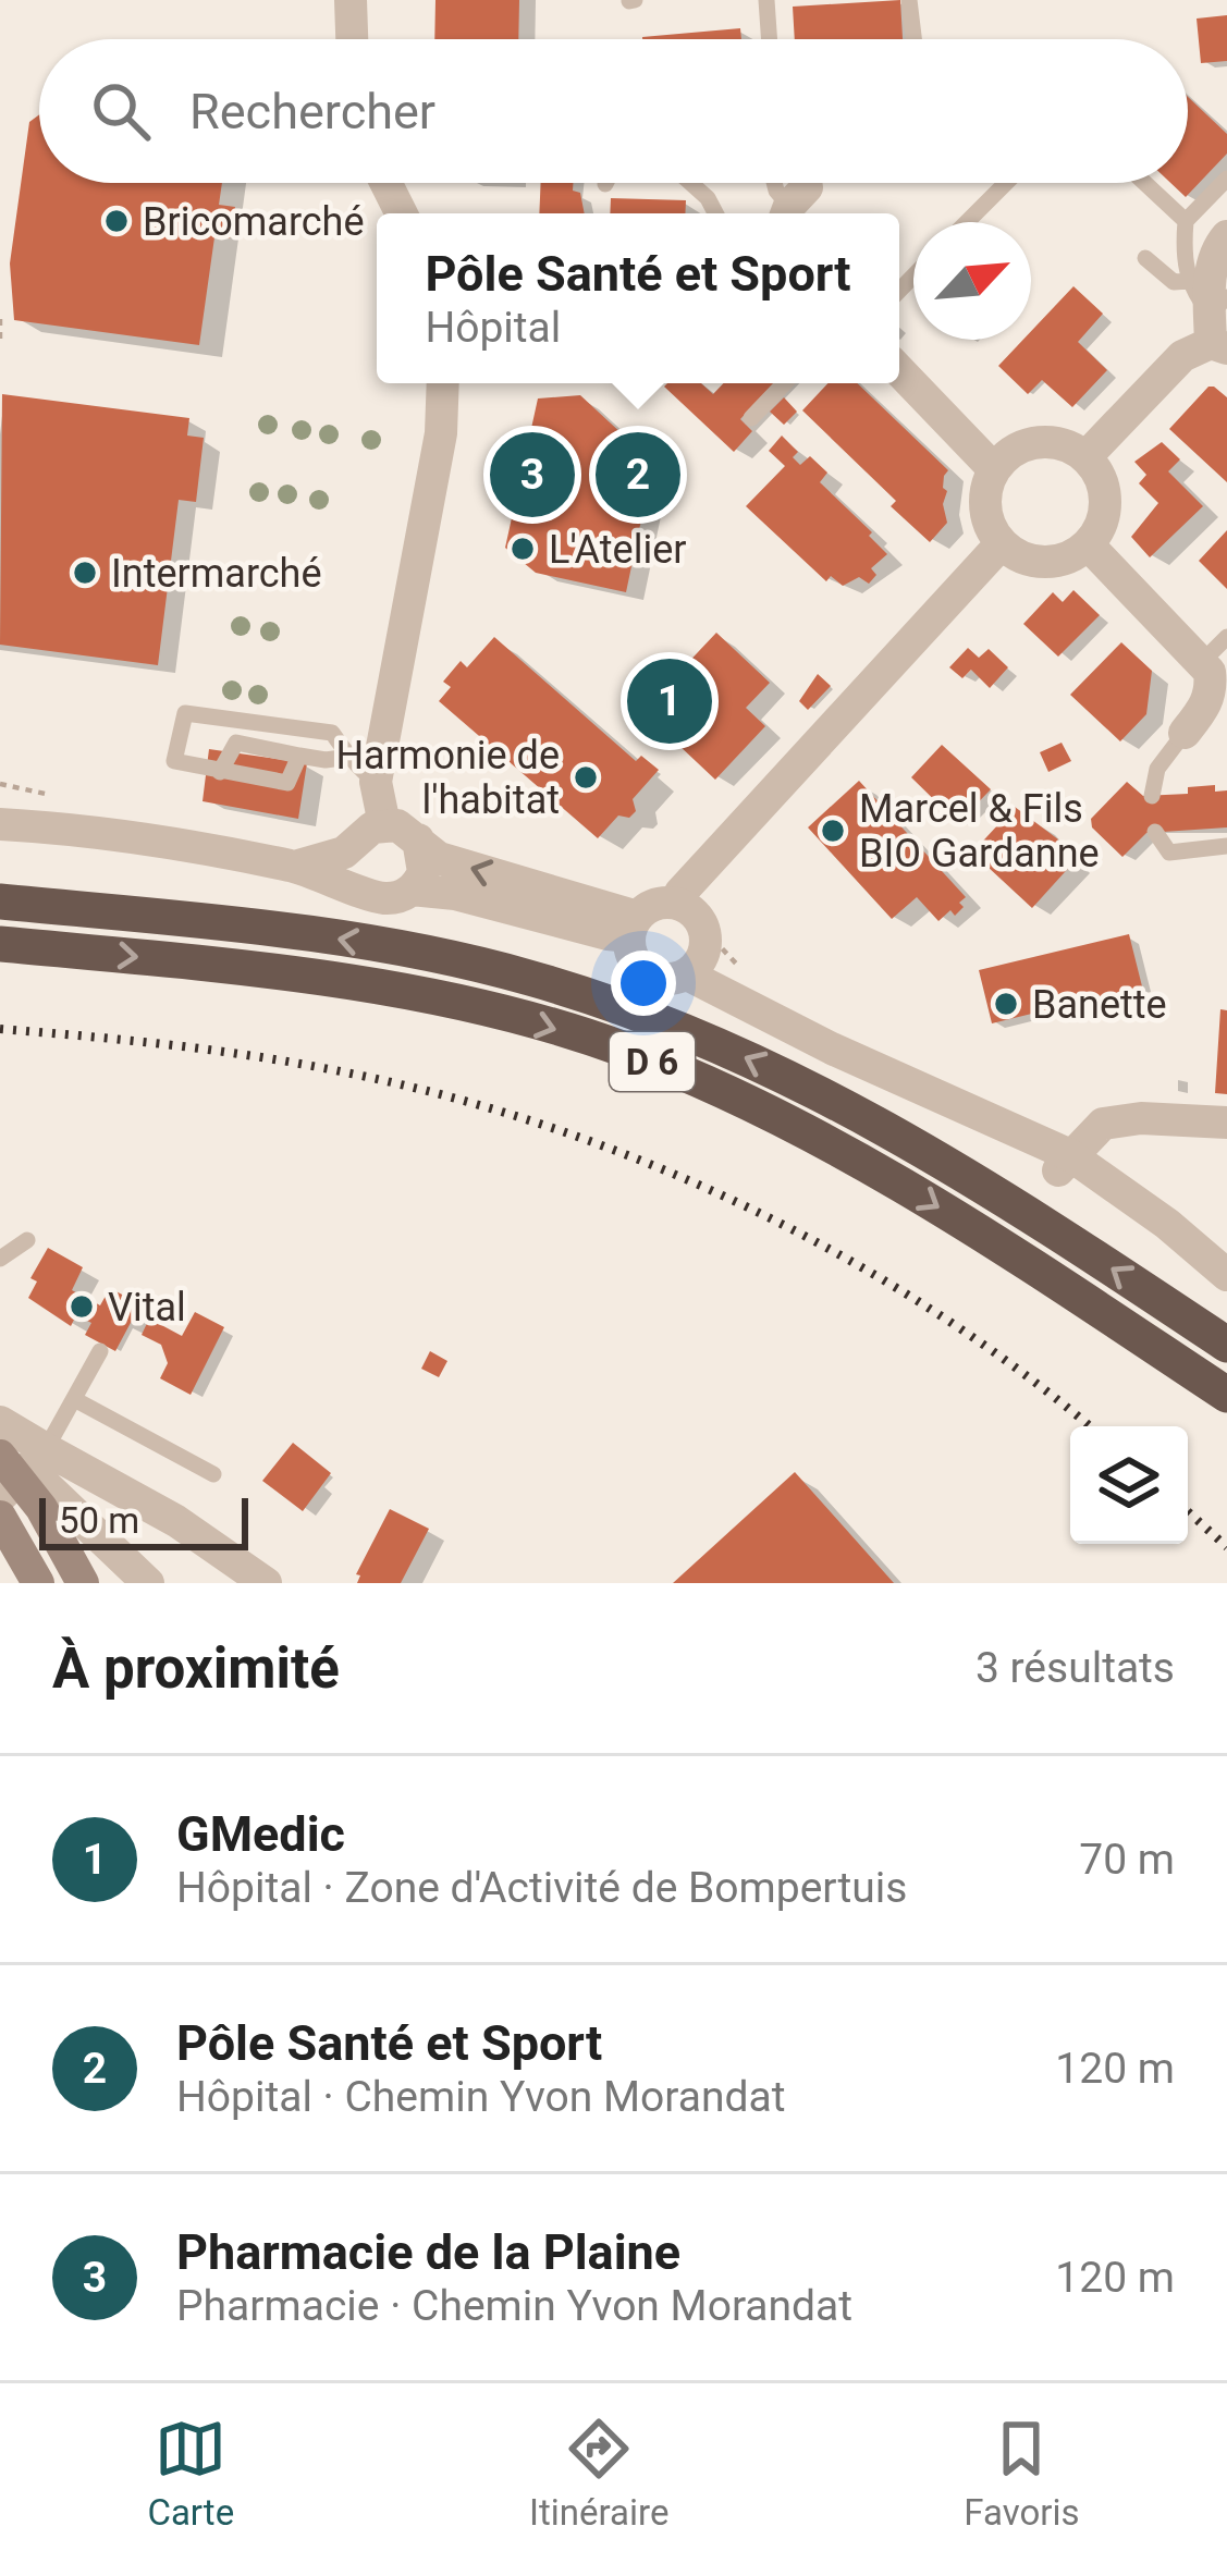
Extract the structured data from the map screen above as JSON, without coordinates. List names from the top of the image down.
{
  "streets": {
    "highway": ["D 6"]
  },
  "places": [
    "Bricomarché",
    "L'Atelier",
    "Intermarché",
    "Harmonie de l'habitat",
    "Marcel & Fils BIO Gardanne",
    "Banette",
    "Vital"
  ],
  "scale_bar": "50 m",
  "north": "top right",
  "page": {
    "search": "Rechercher",
    "popup": ["Pôle Santé et Sport", "Hôpital"],
    "pins": ["2", "3", "1"],
    "scale": "50 m",
    "heading": ["À proximité", "3 résultats"],
    "list": [
      {
        "mark": "1",
        "name": "GMedic",
        "note": "Hôpital · Zone d'Activité de Bompertuis",
        "value": "70 m"
      },
      {
        "mark": "2",
        "name": "Pôle Santé et Sport",
        "note": "Hôpital · Chemin Yvon Morandat",
        "value": "120 m"
      },
      {
        "mark": "3",
        "name": "Pharmacie de la Plaine",
        "note": "Pharmacie · Chemin Yvon Morandat",
        "value": "120 m"
      }
    ],
    "nav": ["Carte", "Itinéraire", "Favoris"]
  }
}
